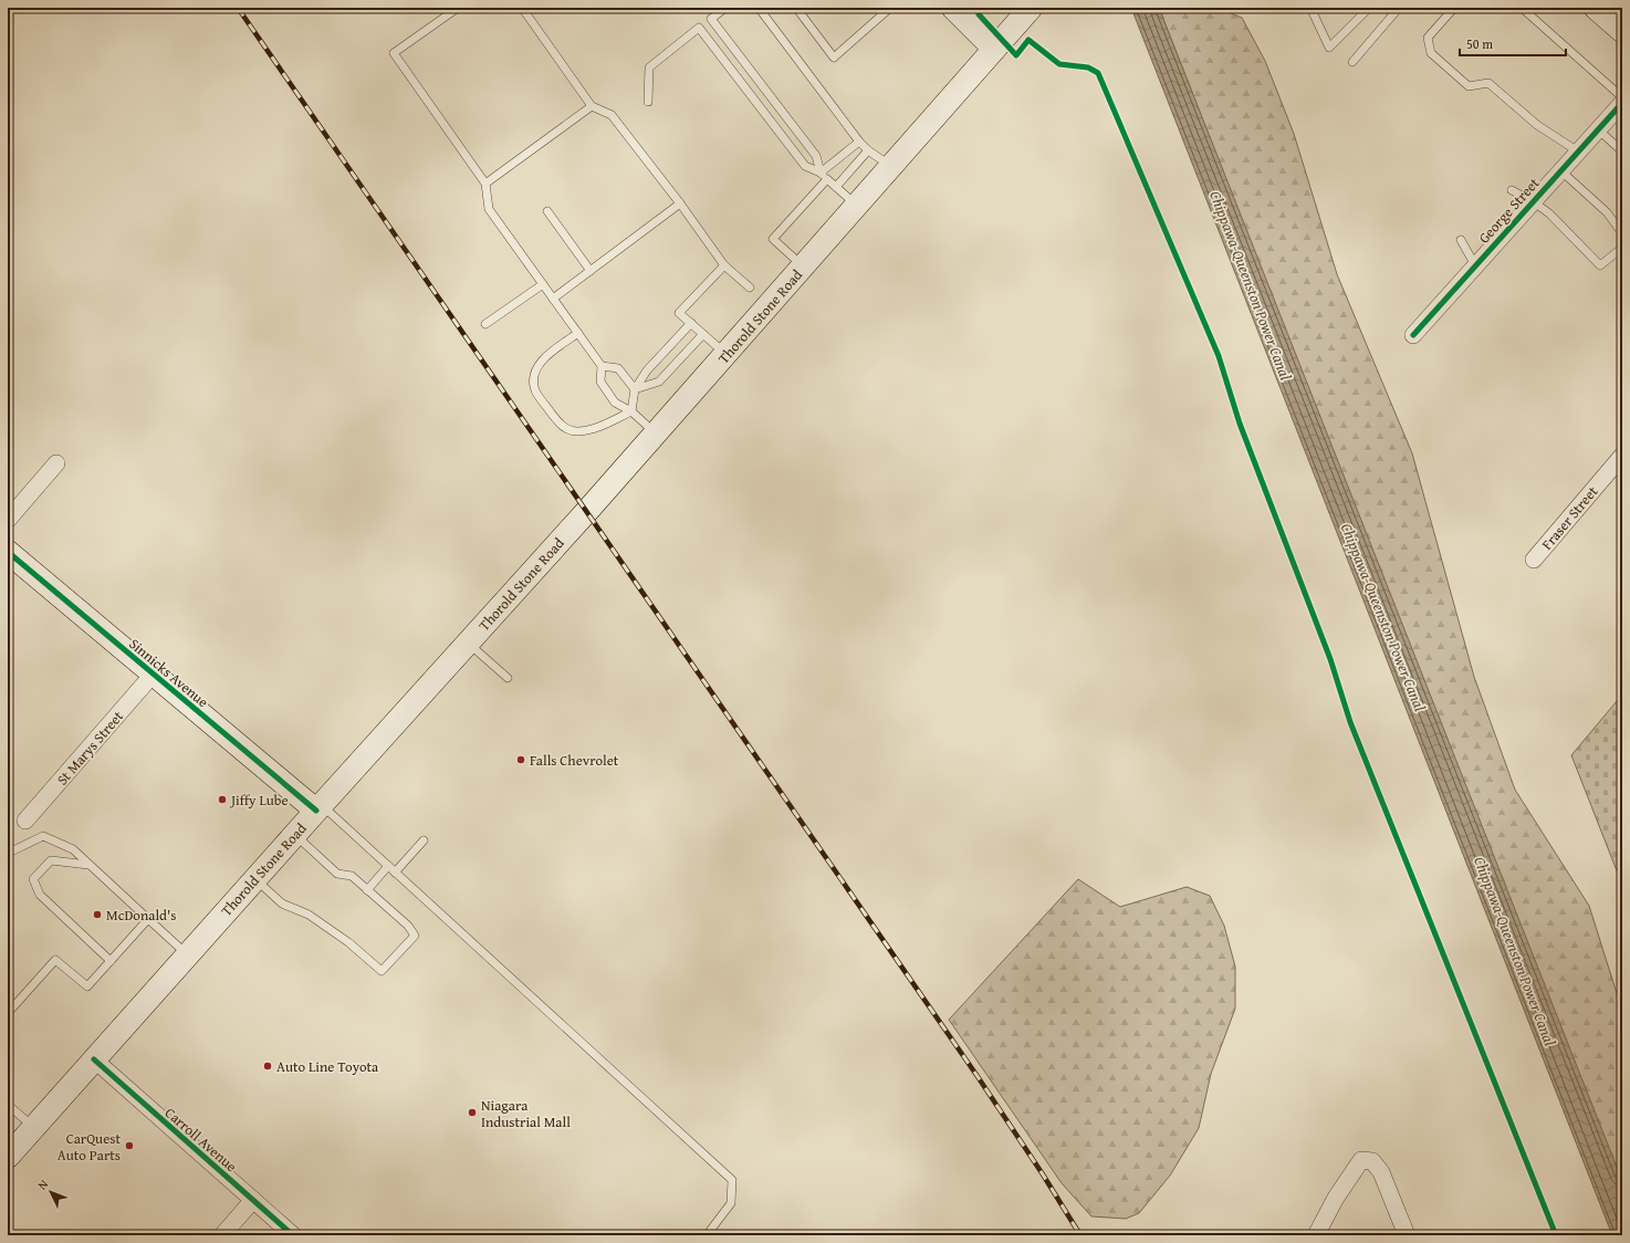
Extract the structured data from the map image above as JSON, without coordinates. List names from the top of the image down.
{
  "streets": {
    "main road": ["Thorold Stone Road", "Sinnicks Avenue"],
    "street": [
      "George Street",
      "Fraser Street",
      "St Marys Street",
      "Carroll Avenue"
    ]
  },
  "crossings": [
    ["Thorold Stone Road", "Sinnicks Avenue"],
    ["Thorold Stone Road", "Carroll Avenue"],
    ["Sinnicks Avenue", "St Marys Street"]
  ],
  "water": ["Chippawa-Queenston Power Canal"],
  "places": [
    "Falls Chevrolet",
    "Jiffy Lube",
    "McDonald's",
    "Auto Line Toyota",
    "Niagara Industrial Mall",
    "CarQuest Auto Parts"
  ],
  "scale_bar": "50 m",
  "north": "top left"
}
